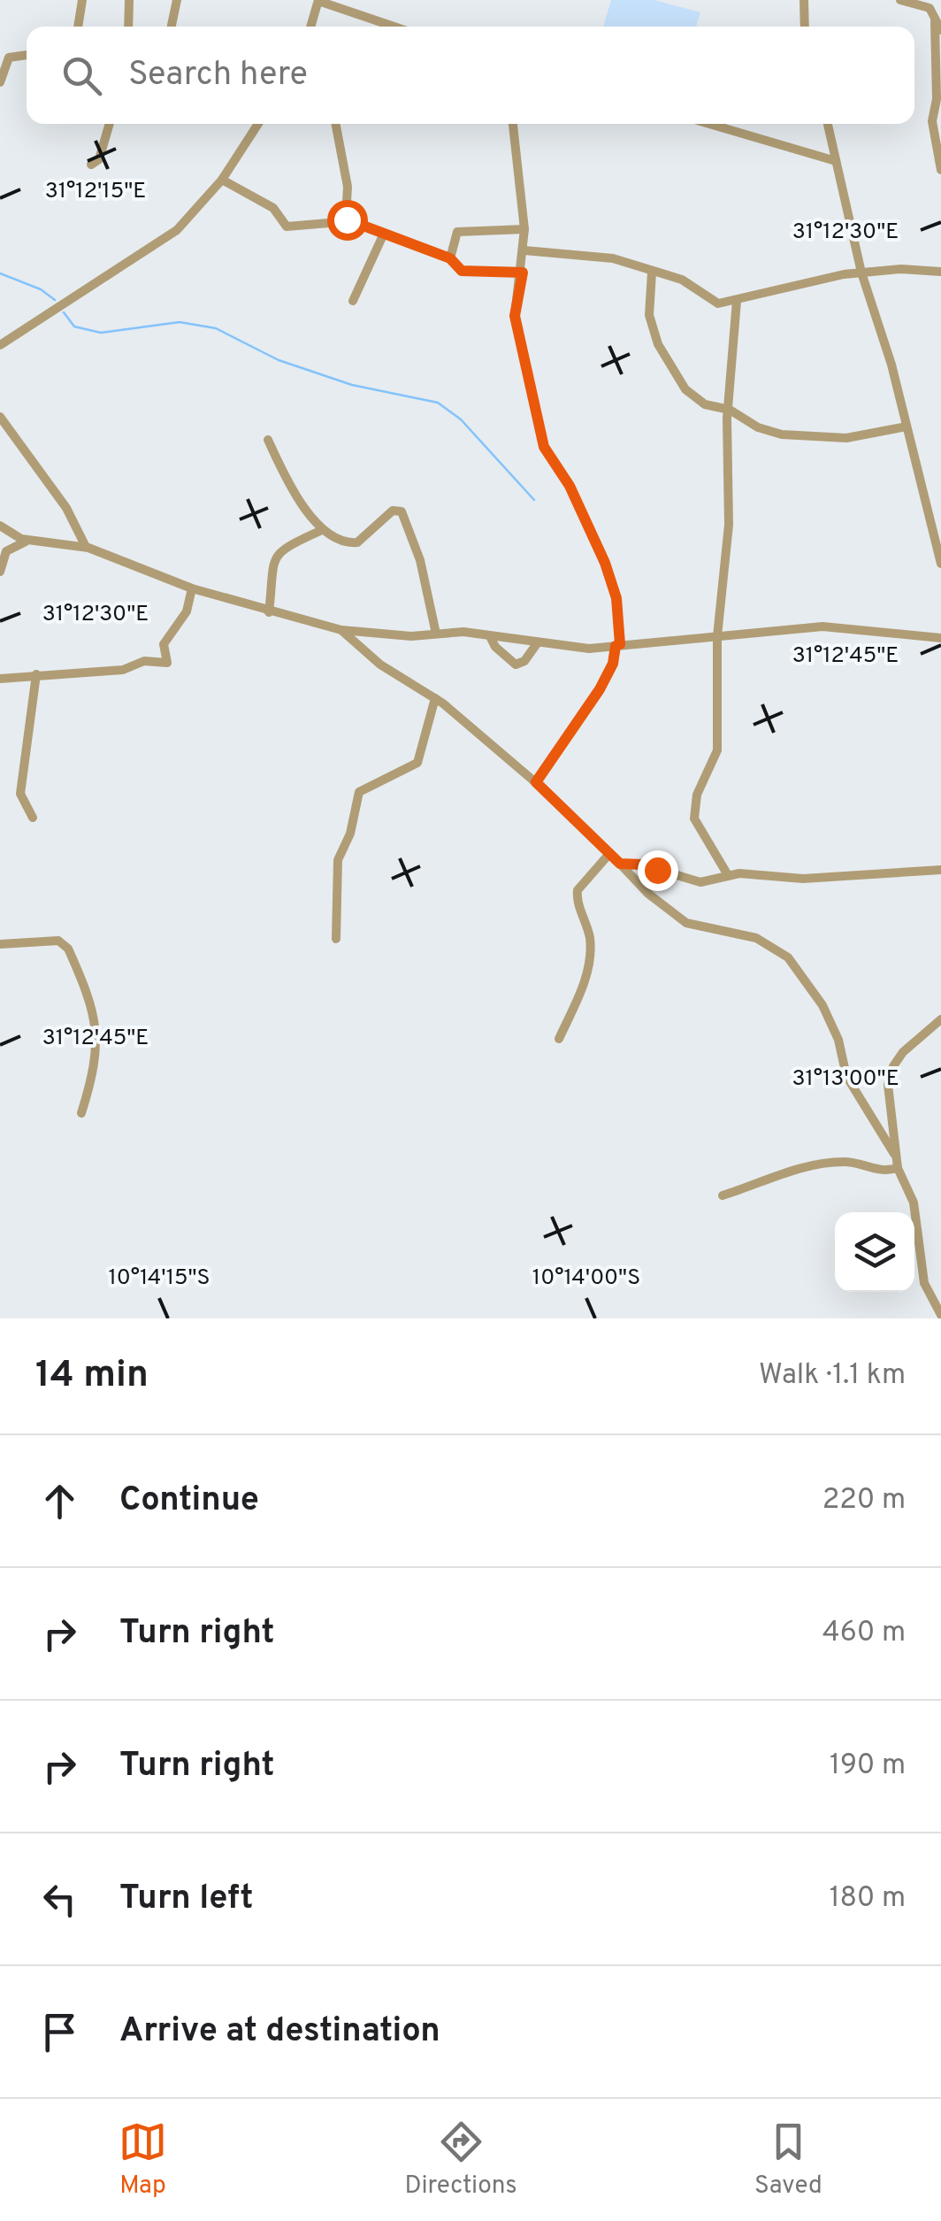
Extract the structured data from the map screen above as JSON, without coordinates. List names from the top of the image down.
{
  "page": {
    "search": "Search here",
    "heading": ["14 min", "Walk · 1.1 km"],
    "list": [
      ["Continue", "220 m"],
      ["Turn right", "460 m"],
      ["Turn right", "190 m"],
      ["Turn left", "180 m"],
      "Arrive at destination"
    ],
    "nav": ["Map", "Directions", "Saved"]
  },
  "coordinates": [
    "31°12'15\"E",
    "31°12'30\"E",
    "31°12'45\"E",
    "31°13'00\"E",
    "10°14'15\"S",
    "10°14'00\"S"
  ]
}
